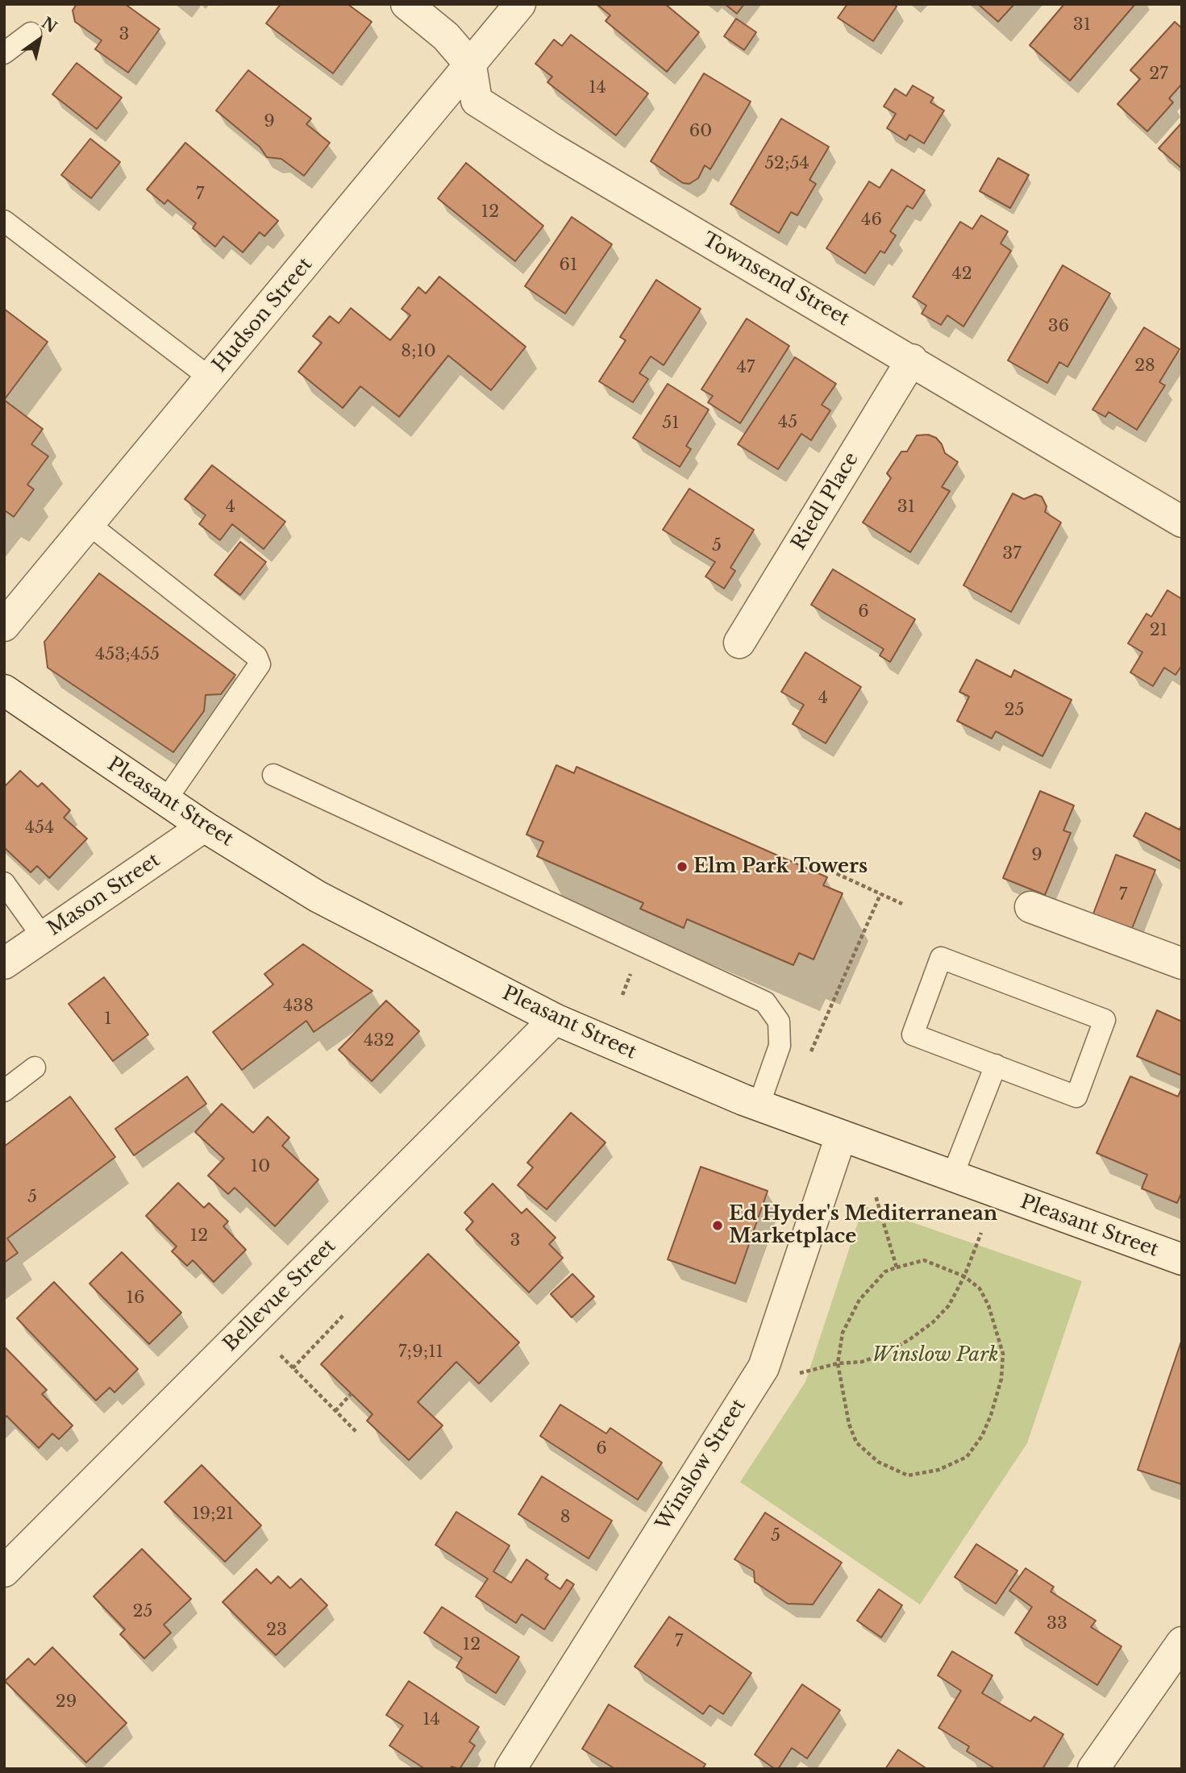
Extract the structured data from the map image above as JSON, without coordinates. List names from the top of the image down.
{
  "streets": {
    "street": [
      "Townsend Street",
      "Hudson Street",
      "Riedl Place",
      "Pleasant Street",
      "Mason Street",
      "Bellevue Street",
      "Winslow Street"
    ]
  },
  "crossings": [
    ["Townsend Street", "Hudson Street"],
    ["Townsend Street", "Riedl Place"],
    ["Pleasant Street", "Mason Street"],
    ["Pleasant Street", "Bellevue Street"],
    ["Pleasant Street", "Winslow Street"]
  ],
  "parks": ["Winslow Park"],
  "places": ["Elm Park Towers", "Ed Hyder's Mediterranean Marketplace"],
  "house_numbers": [
    "31",
    "3",
    "27",
    "14",
    "9",
    "60",
    "52;54",
    "7",
    "12",
    "46",
    "61",
    "42",
    "36",
    "8;10",
    "28",
    "47",
    "45",
    "51",
    "4",
    "31",
    "5",
    "37",
    "6",
    "21",
    "453;455",
    "4",
    "25",
    "454",
    "9",
    "7",
    "438",
    "1",
    "432",
    "10",
    "5",
    "12",
    "3",
    "16",
    "7;9;11",
    "6",
    "19;21",
    "8",
    "5",
    "25",
    "33",
    "23",
    "7",
    "12",
    "29",
    "14"
  ],
  "north": "top right"
}
